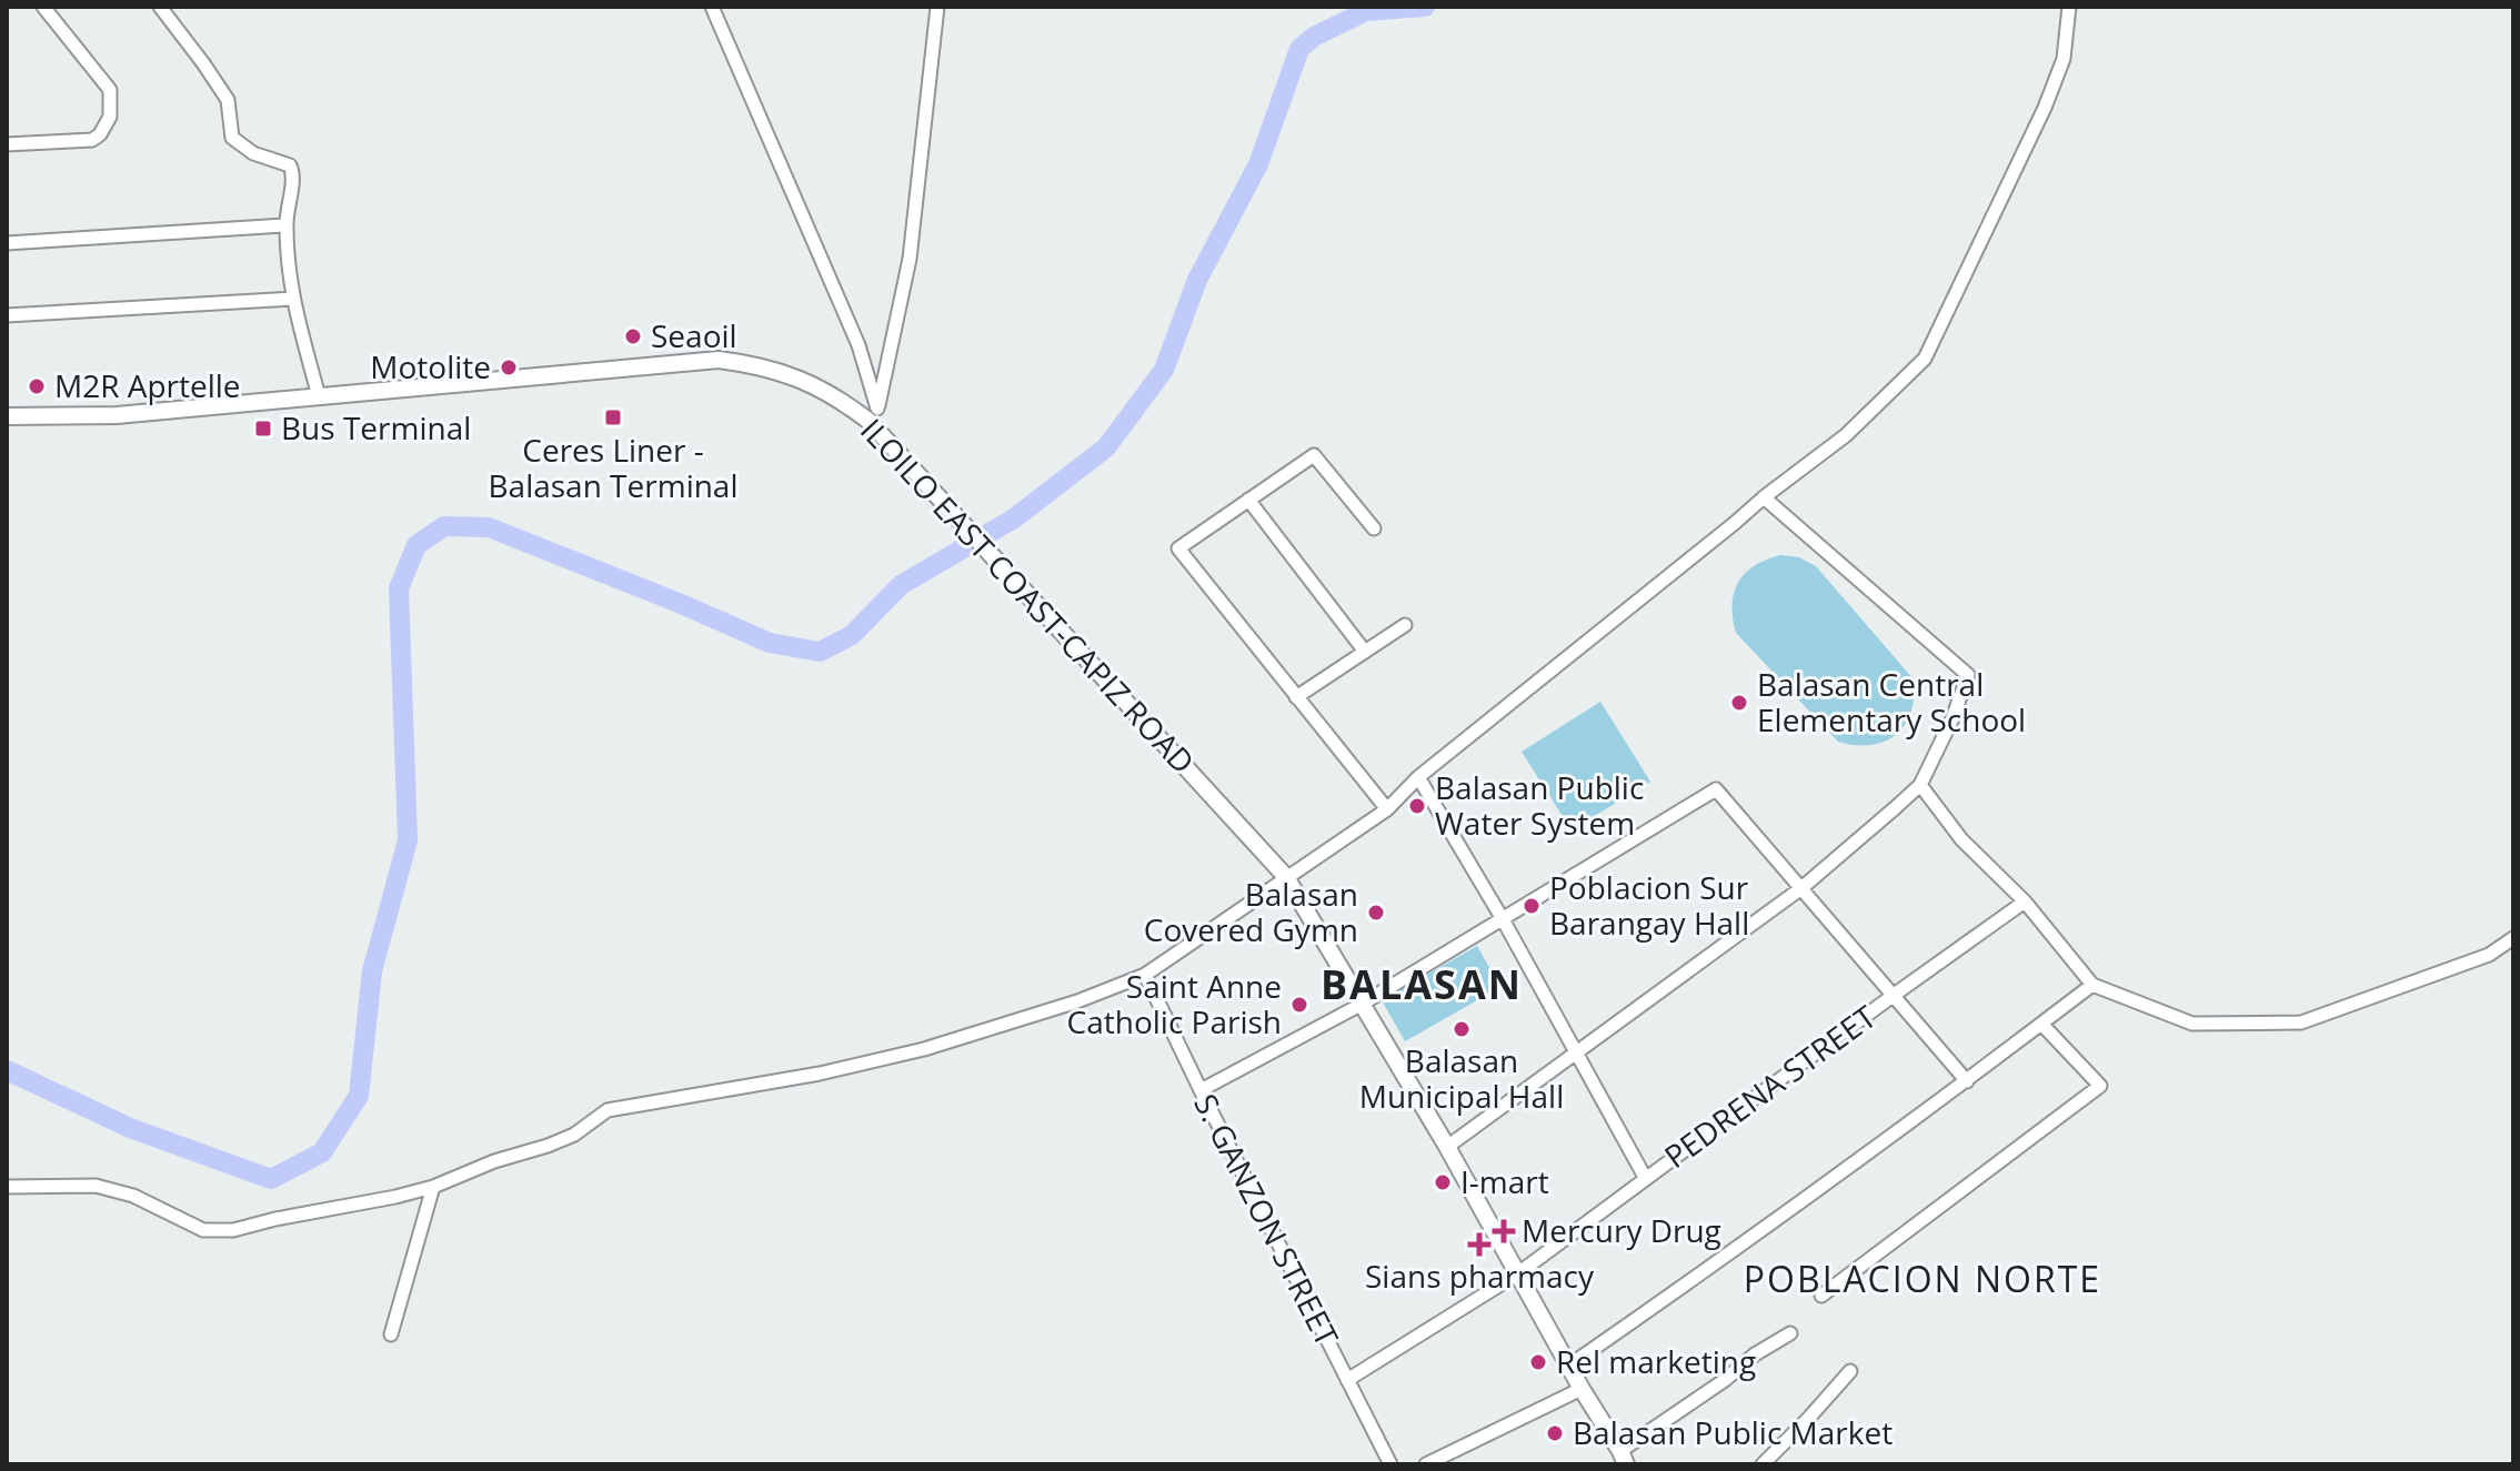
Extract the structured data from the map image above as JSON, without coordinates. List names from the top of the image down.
{
  "streets": {
    "main road": ["ILOILO EAST COAST-CAPIZ ROAD"],
    "street": ["PEDRENA STREET", "S. GANZON STREET"]
  },
  "crossings": [
    ["ILOILO EAST COAST-CAPIZ ROAD", "PEDRENA STREET"],
    ["PEDRENA STREET", "S. GANZON STREET"]
  ],
  "districts": ["BALASAN", "POBLACION NORTE"],
  "places": {
    "other": [
      "Seaoil",
      "Motolite",
      "M2R Aprtelle",
      "Balasan Central Elementary School",
      "Balasan Public Water System",
      "Poblacion Sur Barangay Hall",
      "Balasan Covered Gymn",
      "Saint Anne Catholic Parish",
      "Balasan Municipal Hall",
      "I-mart",
      "Rel marketing",
      "Balasan Public Market"
    ],
    "transit": ["Ceres Liner - Balasan Terminal", "Bus Terminal"],
    "health": ["Mercury Drug", "Sians pharmacy"]
  }
}
